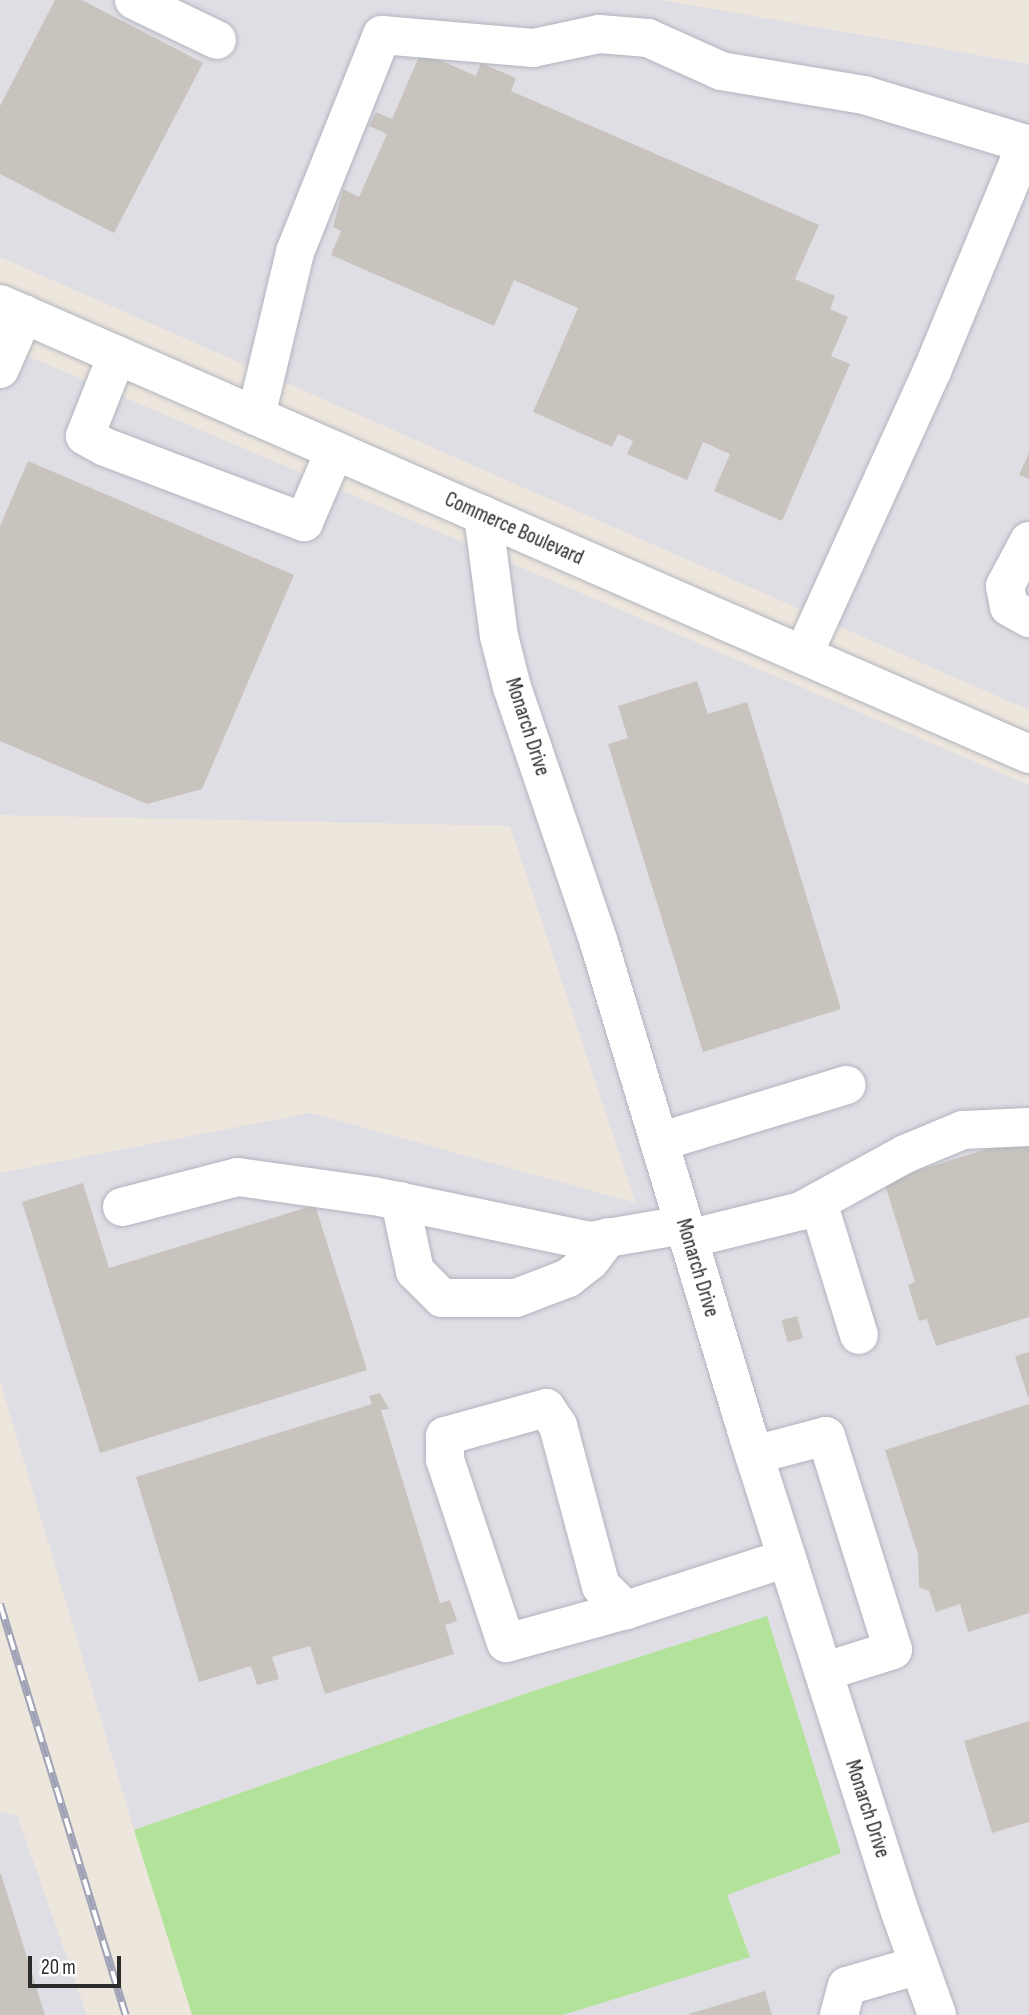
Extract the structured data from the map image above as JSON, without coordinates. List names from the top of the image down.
{
  "streets": {
    "street": ["Commerce Boulevard", "Monarch Drive"]
  },
  "crossings": [
    ["Commerce Boulevard", "Monarch Drive"]
  ],
  "scale_bar": "20 m"
}
